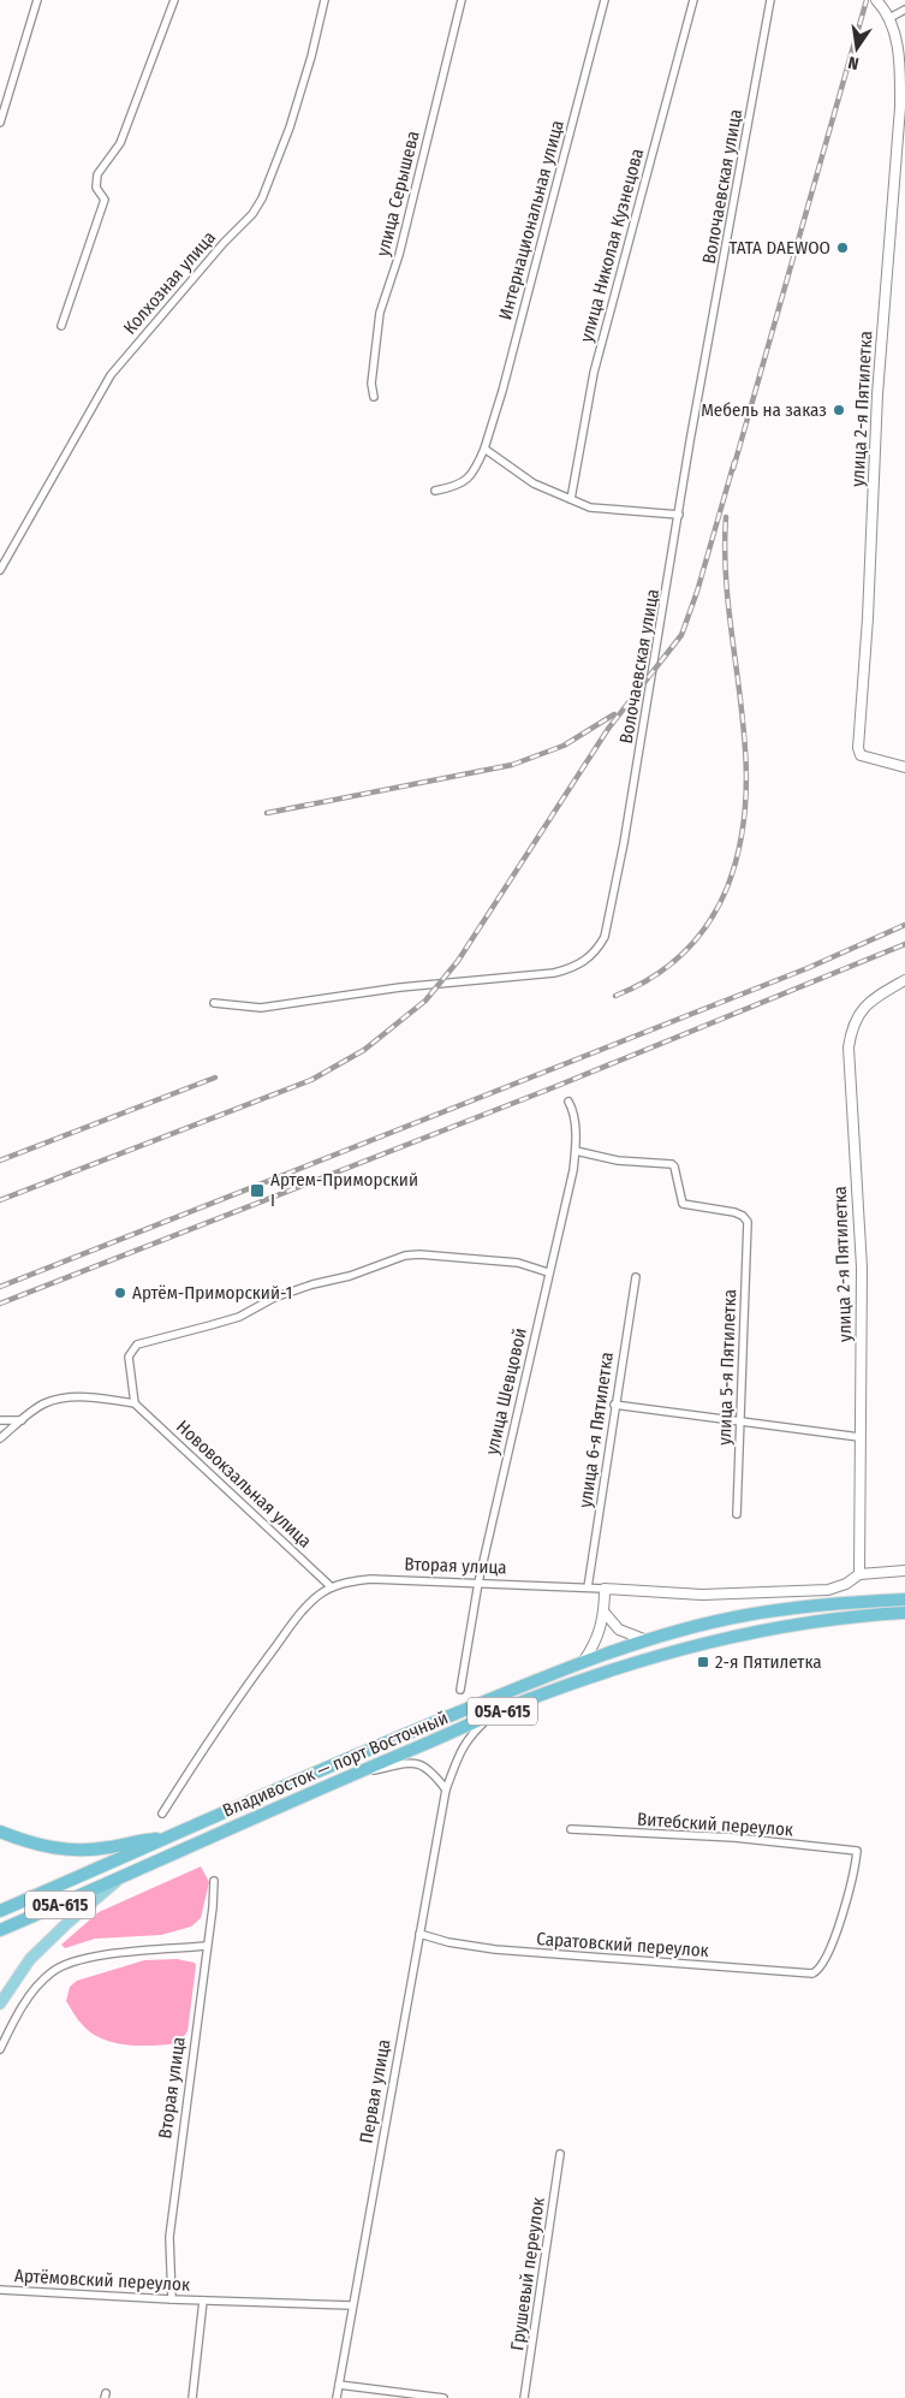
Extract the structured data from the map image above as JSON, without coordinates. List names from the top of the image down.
{
  "streets": {
    "highway": ["05А-615", "Владивосток — порт Восточный"],
    "main road": ["улица 2-я Пятилетка", "Вторая улица"],
    "street": [
      "Волочаевская улица",
      "улица Серышева",
      "Интернациональная улица",
      "улица Николая Кузнецова",
      "Колхозная улица",
      "улица 5-я Пятилетка",
      "улица Шевцовой",
      "улица 6-я Пятилетка",
      "Нововокзальная улица",
      "Витебский переулок",
      "Саратовский переулок",
      "Первая улица",
      "Грушевый переулок",
      "Артёмовский переулок"
    ]
  },
  "crossings": [
    ["улица 2-я Пятилетка", "Вторая улица"],
    ["улица 5-я Пятилетка", "улица Шевцовой"],
    ["улица Шевцовой", "Вторая улица"],
    ["улица 6-я Пятилетка", "Вторая улица"],
    ["Нововокзальная улица", "Вторая улица"],
    ["Вторая улица", "Артёмовский переулок"],
    ["Владивосток — порт Восточный", "Первая улица"],
    ["Витебский переулок", "Саратовский переулок"],
    ["Саратовский переулок", "Первая улица"],
    ["Первая улица", "Артёмовский переулок"]
  ],
  "places": {
    "other": ["TATA DAEWOO", "Мебель на заказ", "Артём-Приморский-1"],
    "transit": ["Артем-Приморский I", "2-я Пятилетка"]
  },
  "north": "bottom"
}
